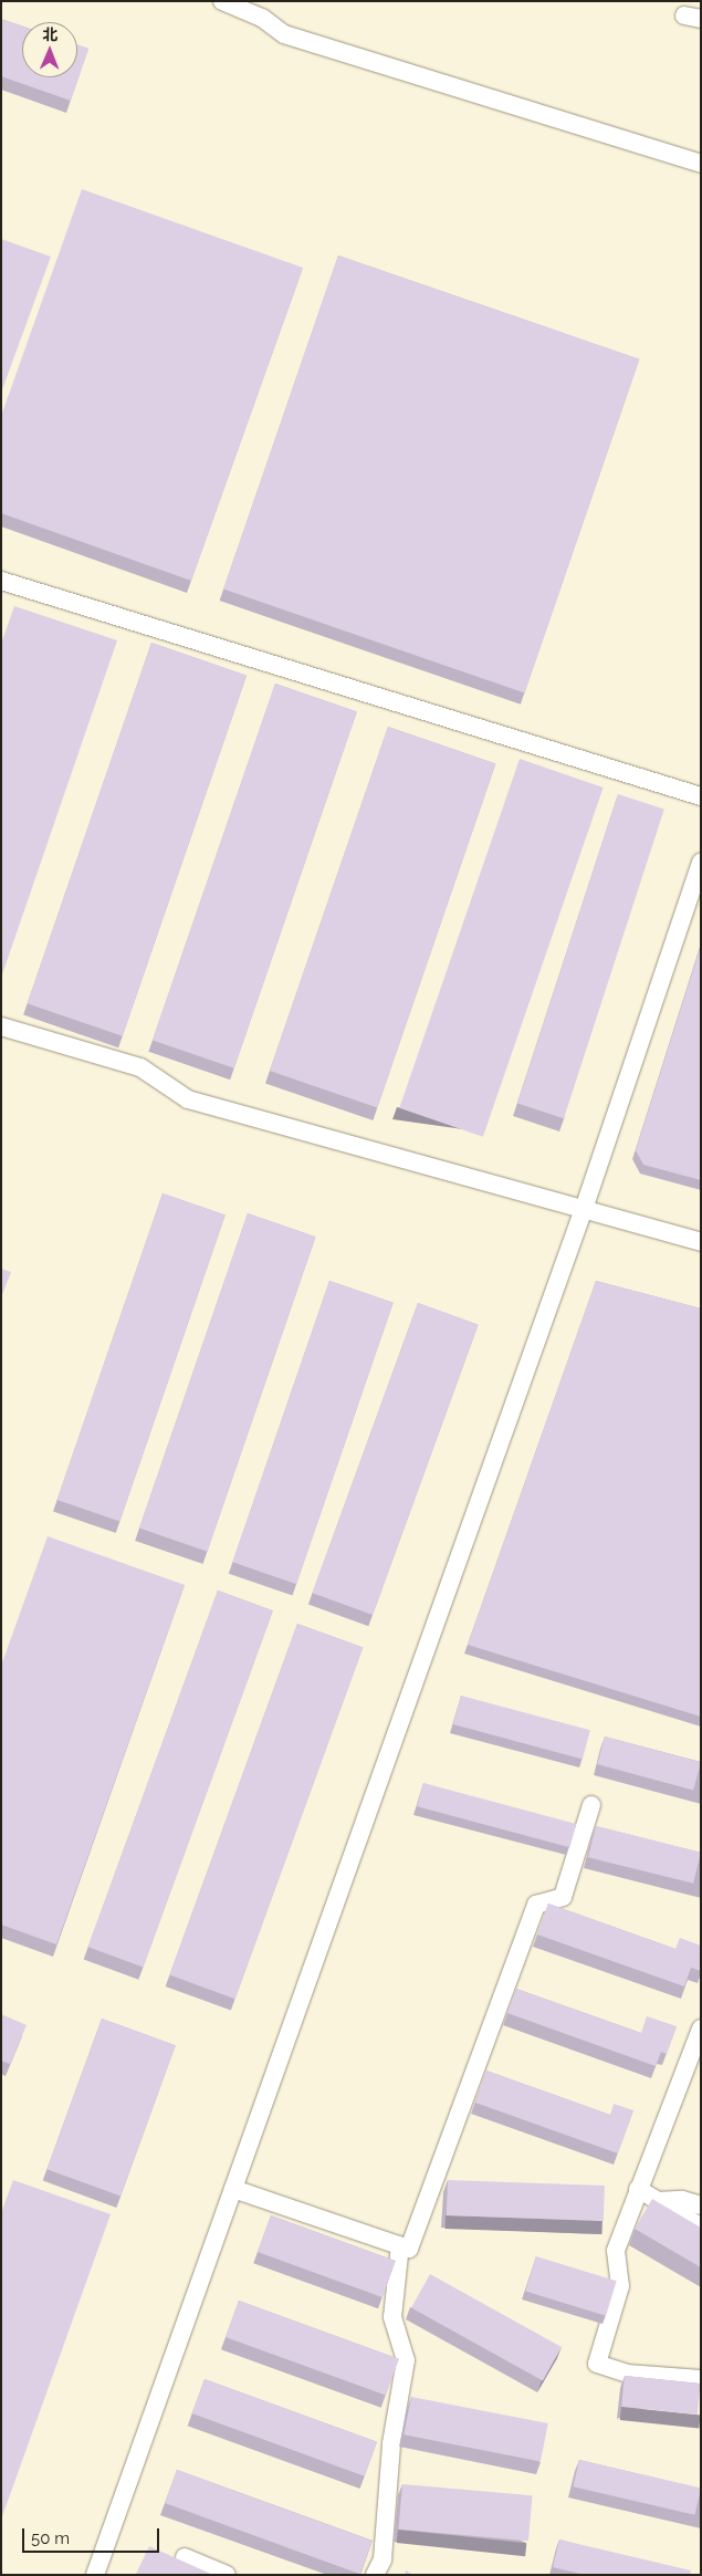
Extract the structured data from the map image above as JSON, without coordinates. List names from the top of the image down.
{
  "scale_bar": "50 m",
  "north": "top"
}
